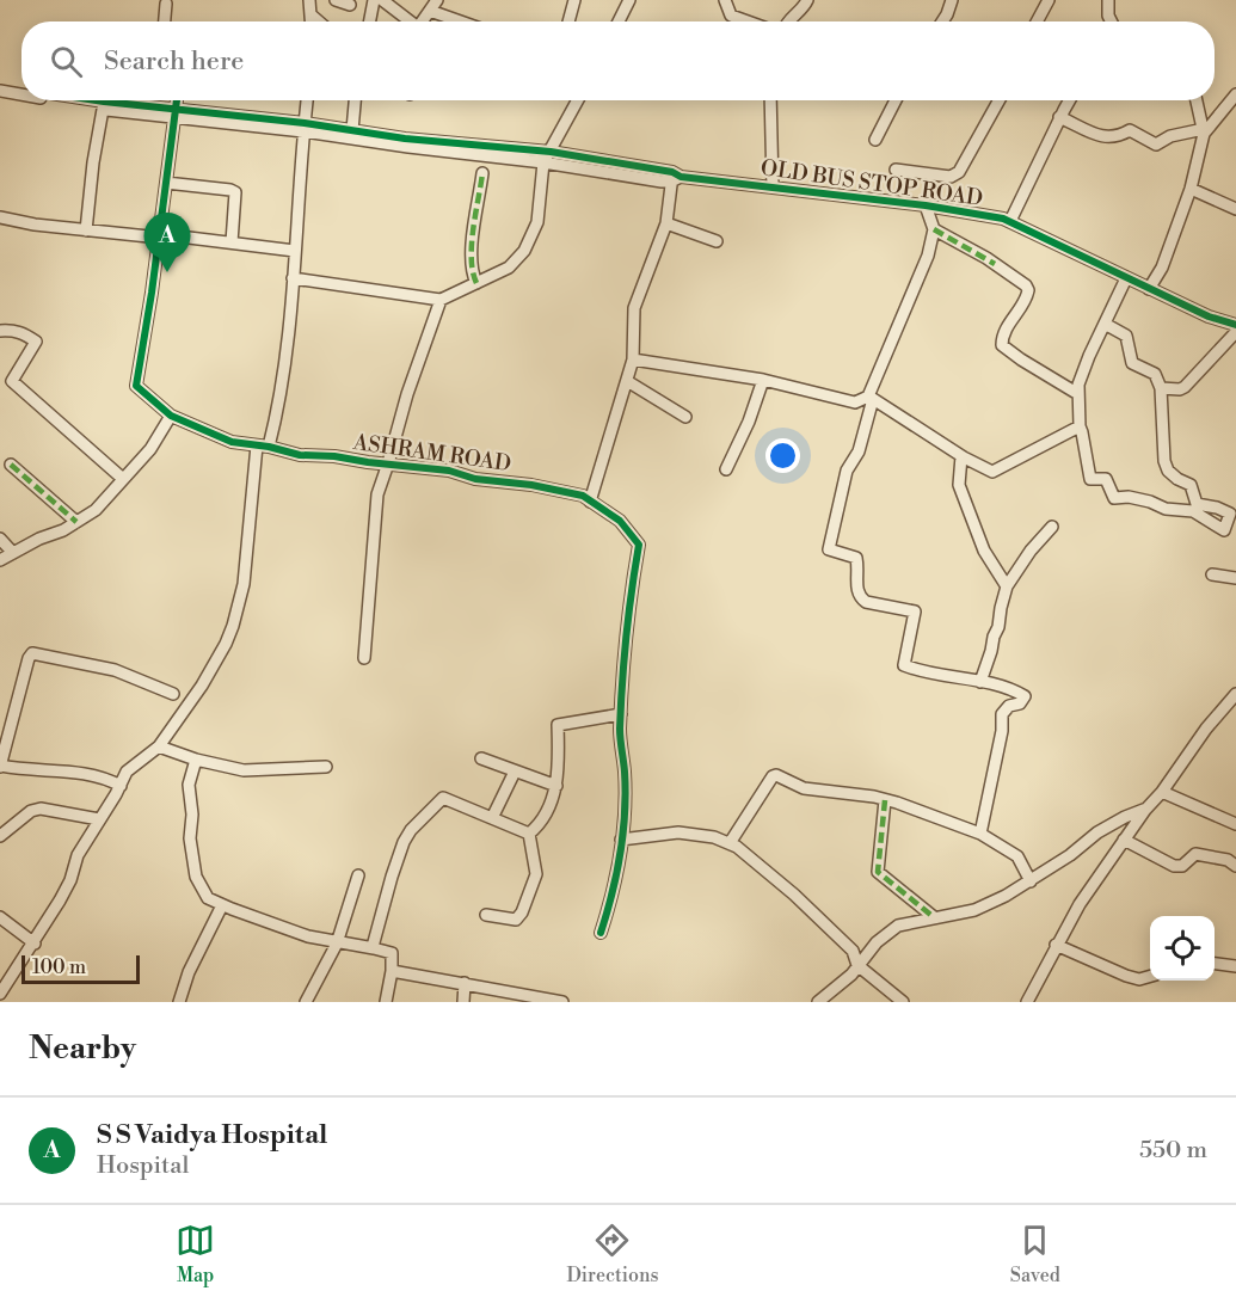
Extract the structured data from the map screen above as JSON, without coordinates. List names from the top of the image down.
{
  "streets": {
    "street": ["OLD BUS STOP ROAD", "ASHRAM ROAD"]
  },
  "scale_bar": "100 m",
  "page": {
    "search": "Search here",
    "pins": "A",
    "scale": "100 m",
    "heading": "Nearby",
    "list": [
      {
        "mark": "A",
        "name": "S S Vaidya Hospital",
        "note": "Hospital",
        "value": "550 m"
      }
    ],
    "nav": ["Map", "Directions", "Saved"]
  }
}
